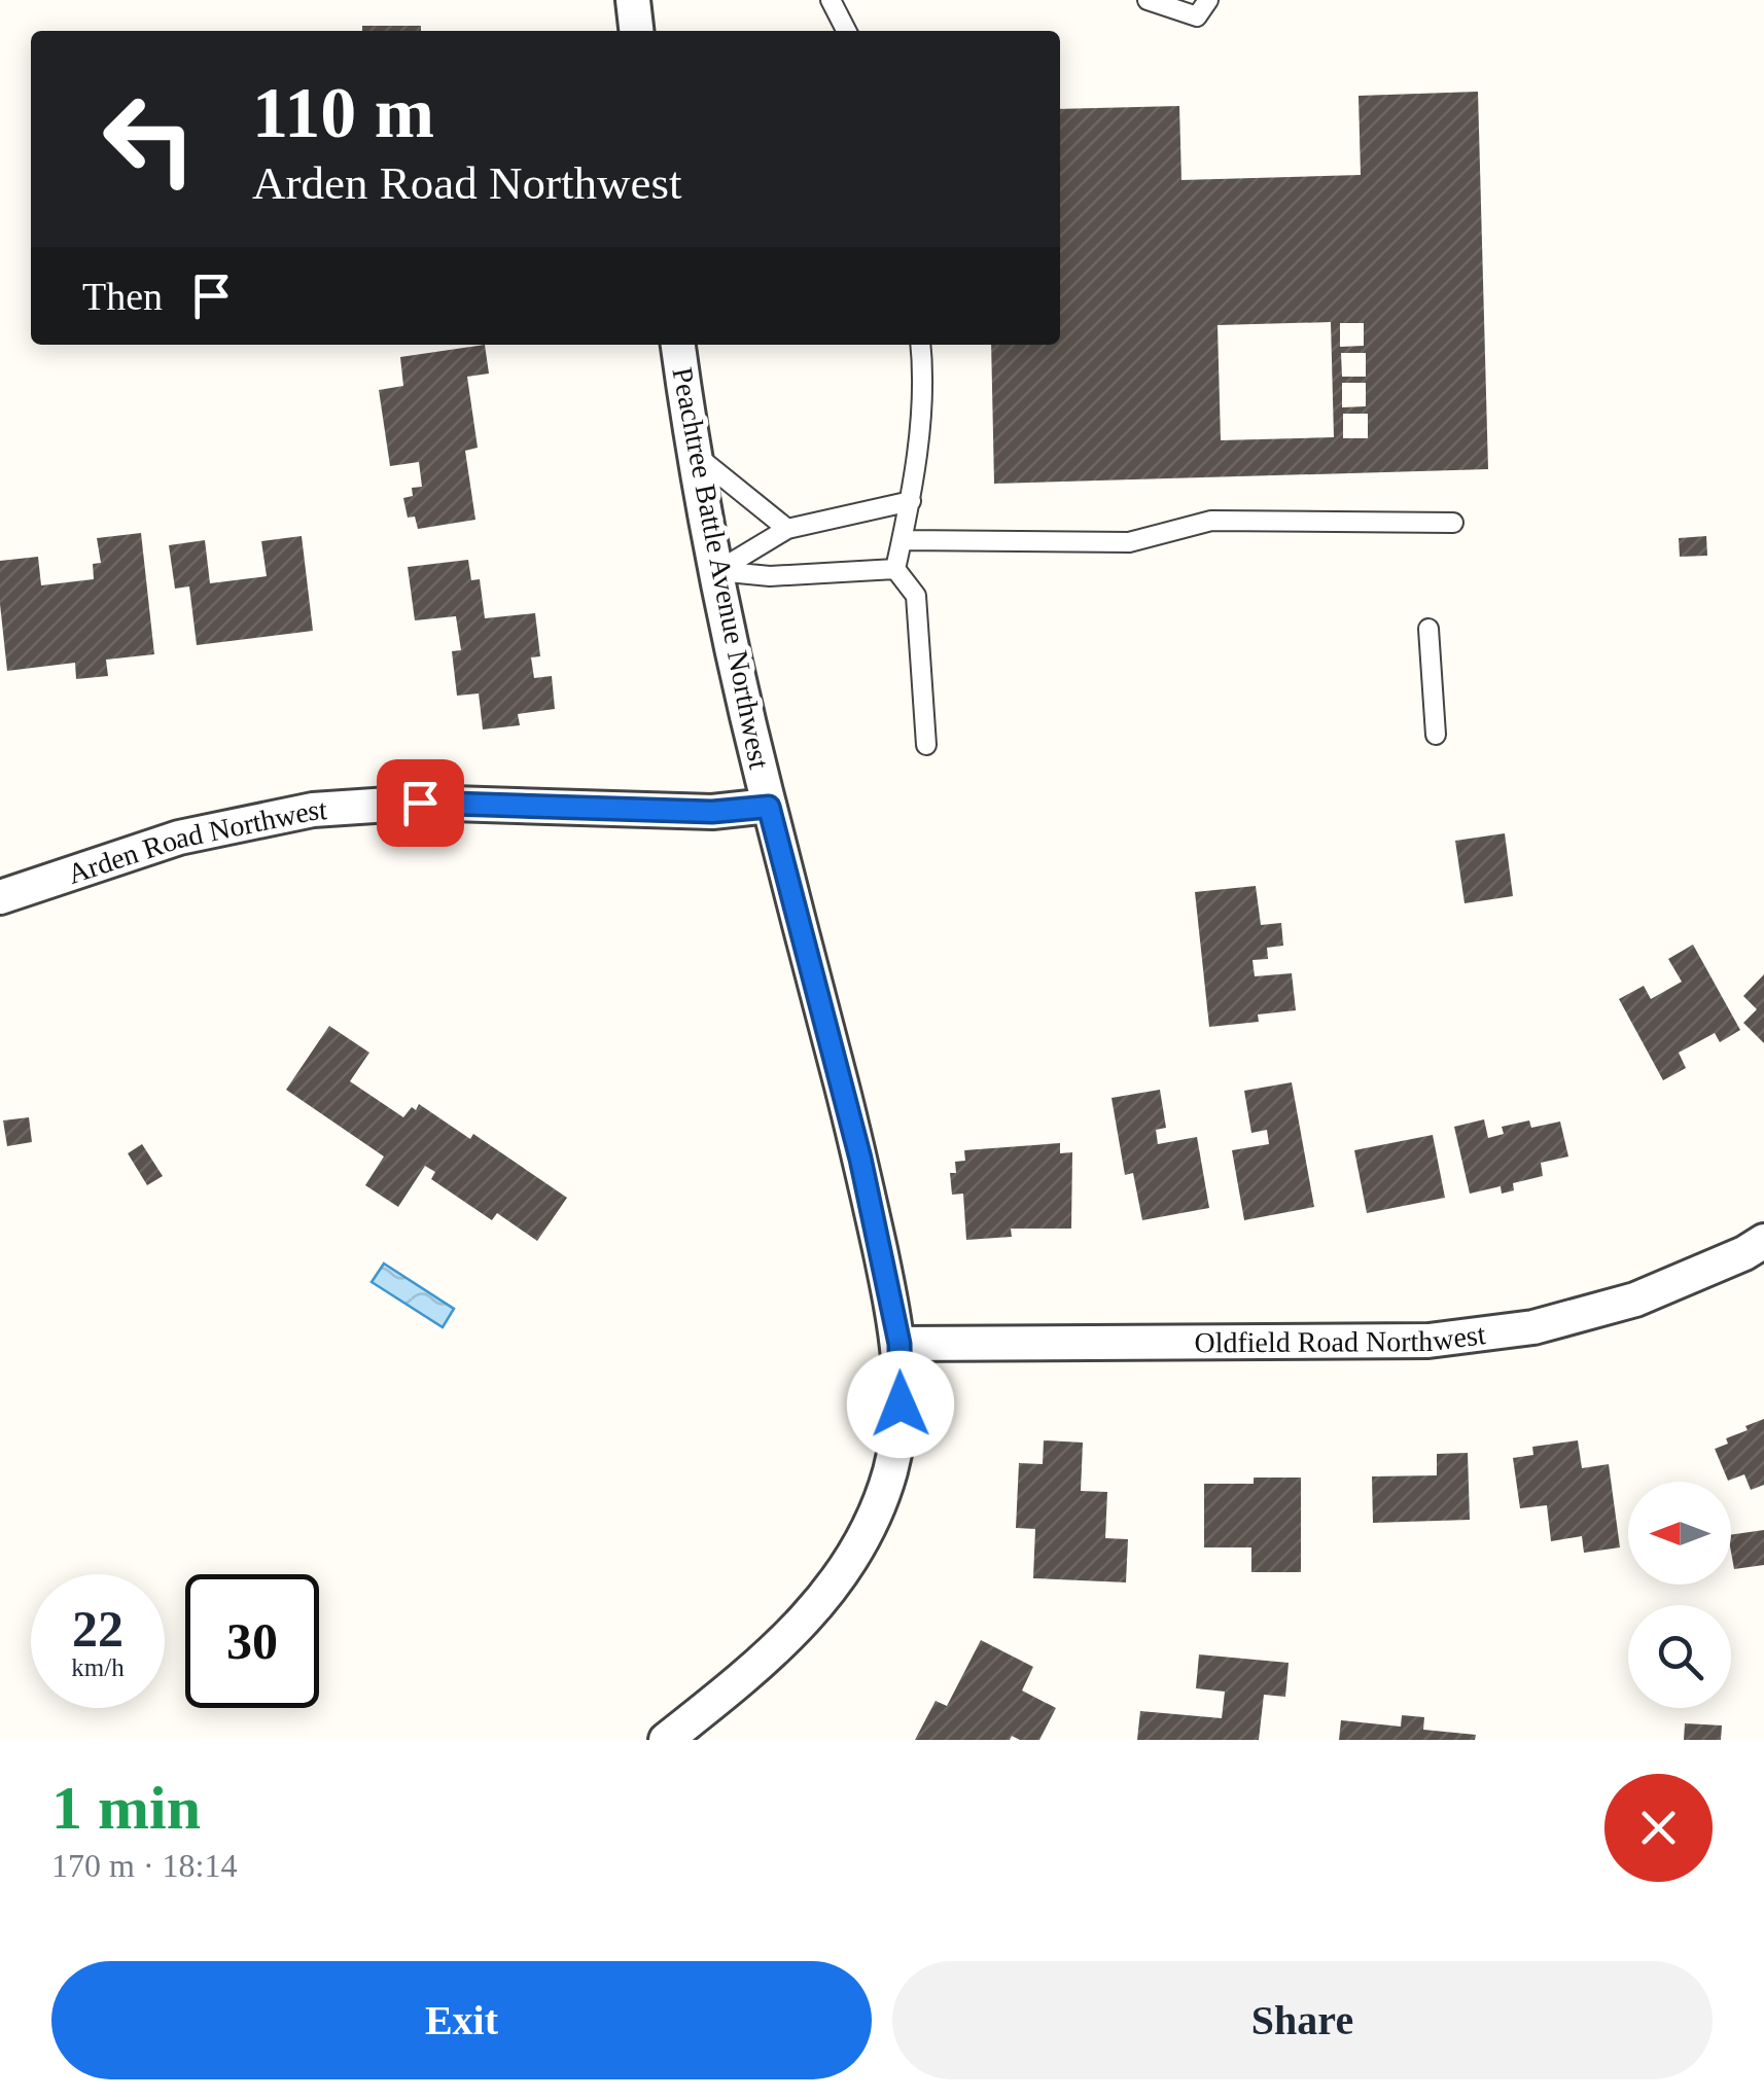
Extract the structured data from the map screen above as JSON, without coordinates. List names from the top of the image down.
{
  "streets": {
    "street": ["Peachtree Battle Avenue Northwest", "Arden Road Northwest", "Oldfield Road Northwest"]
  },
  "crossings": [
    ["Peachtree Battle Avenue Northwest", "Arden Road Northwest"],
    ["Peachtree Battle Avenue Northwest", "Oldfield Road Northwest"]
  ],
  "north": "left",
  "page": {
    "turn": ["110 m", "Arden Road Northwest"],
    "then": "Then",
    "speed": "22 km/h",
    "limit": "30",
    "heading": ["1 min", "170 m · 18:14"],
    "buttons": ["Exit", "Share"]
  }
}
